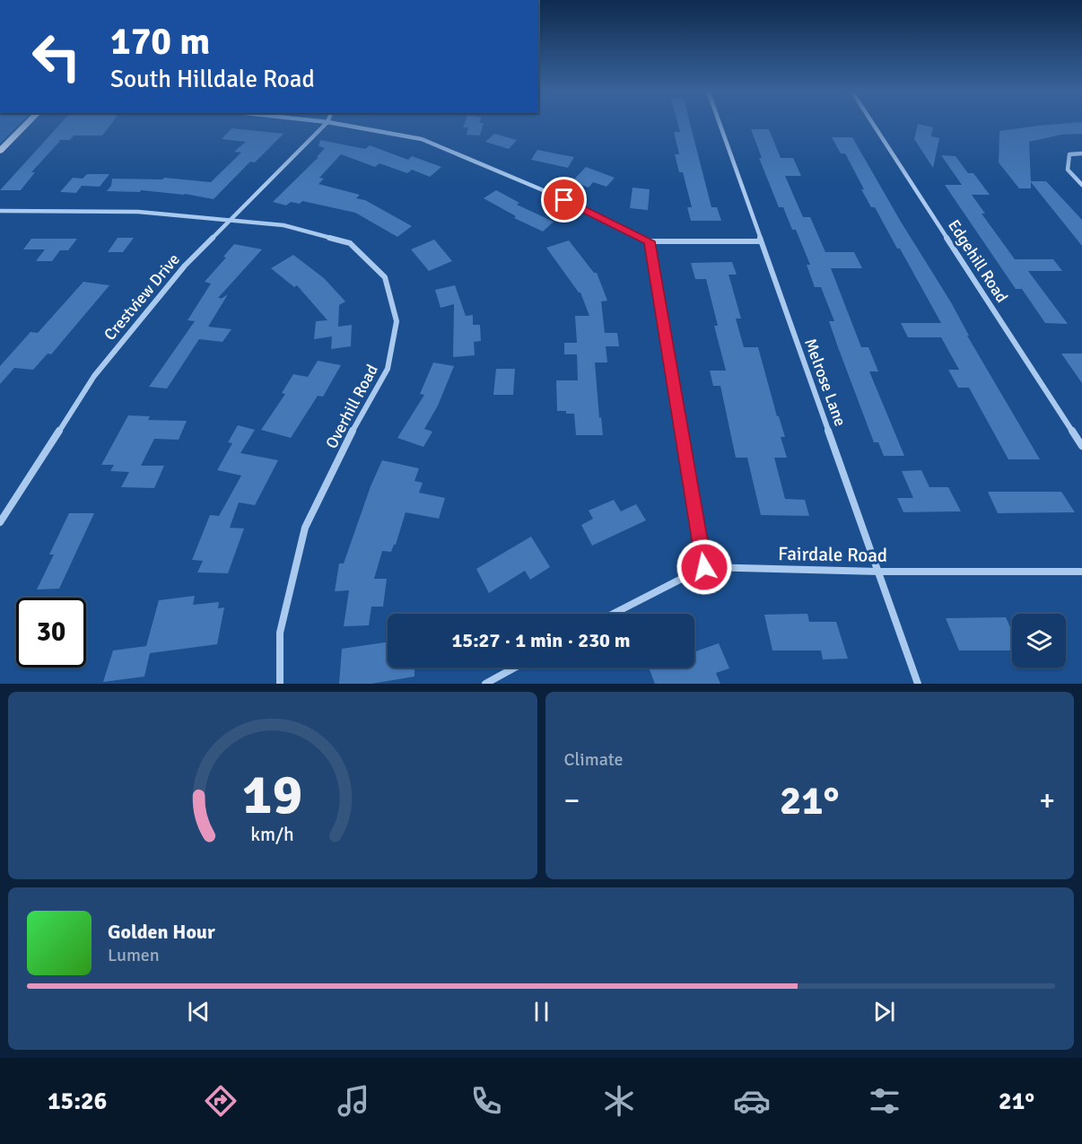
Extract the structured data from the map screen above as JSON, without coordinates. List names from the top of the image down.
{
  "streets": {
    "street": [
      "Edgehill Road",
      "Crestview Drive",
      "Melrose Lane",
      "Overhill Road",
      "Fairdale Road"
    ]
  },
  "crossings": [
    ["Crestview Drive", "Overhill Road"],
    ["Melrose Lane", "Fairdale Road"]
  ],
  "page": {
    "turn": ["170 m", "South Hilldale Road"],
    "limit": "30",
    "trip": "15:27 · 1 min · 230 m",
    "tile": "Climate",
    "heat": ["−", "21°", "+"],
    "song": ["Golden Hour", "Lumen"],
    "tabs": ["15:26", "21°"],
    "gauge": ["19", "km/h"]
  }
}
